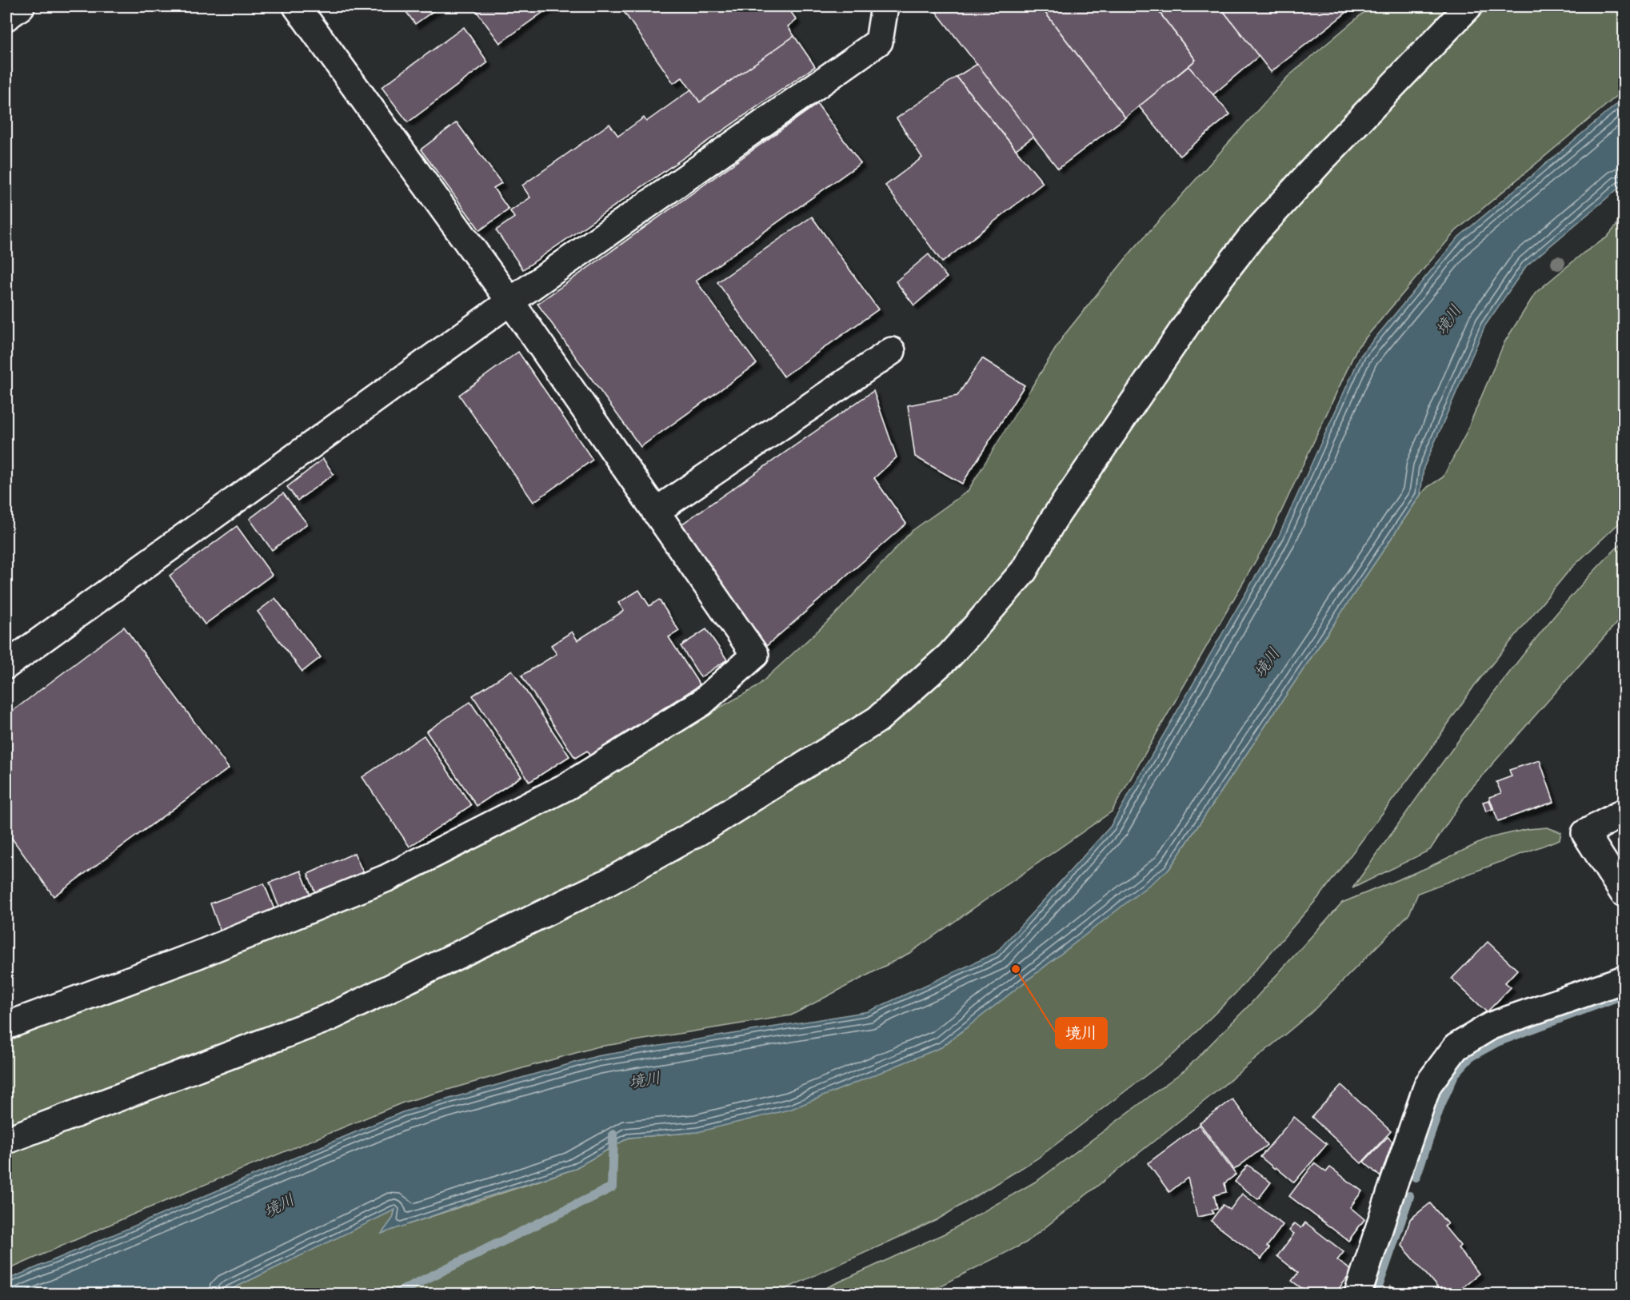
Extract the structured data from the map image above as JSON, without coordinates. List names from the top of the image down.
{
  "water": ["境川"],
  "places": ["境川"]
}
